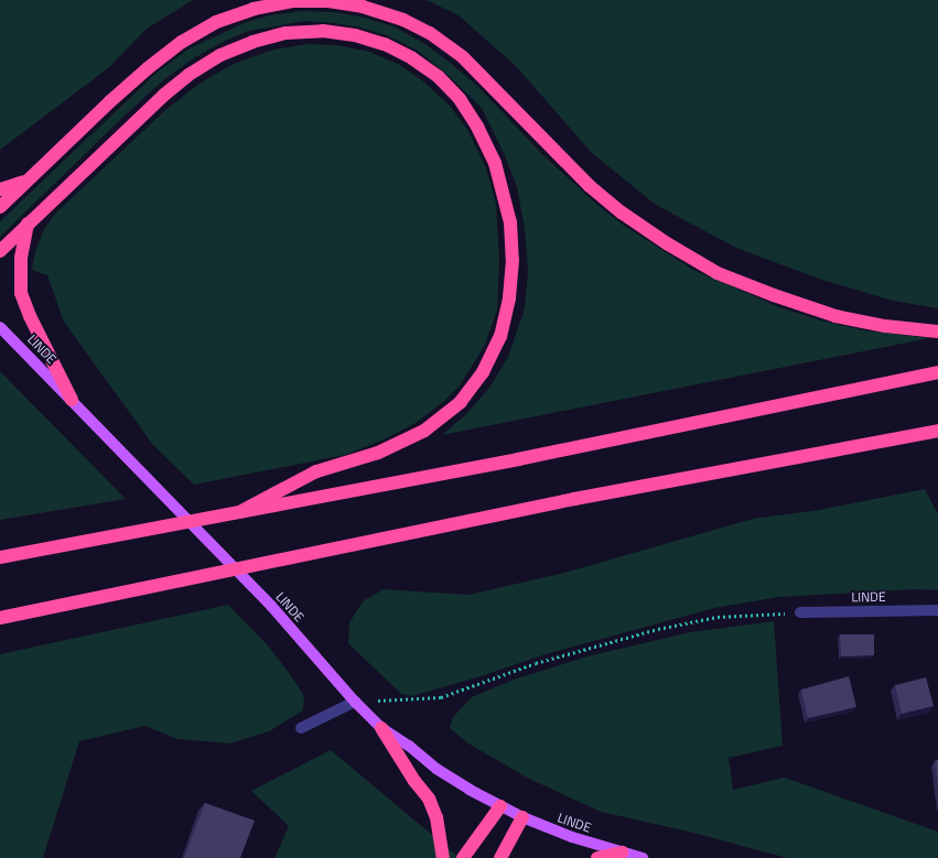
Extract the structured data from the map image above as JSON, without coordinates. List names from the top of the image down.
{
  "streets": {
    "main road": ["LINDE"]
  }
}
